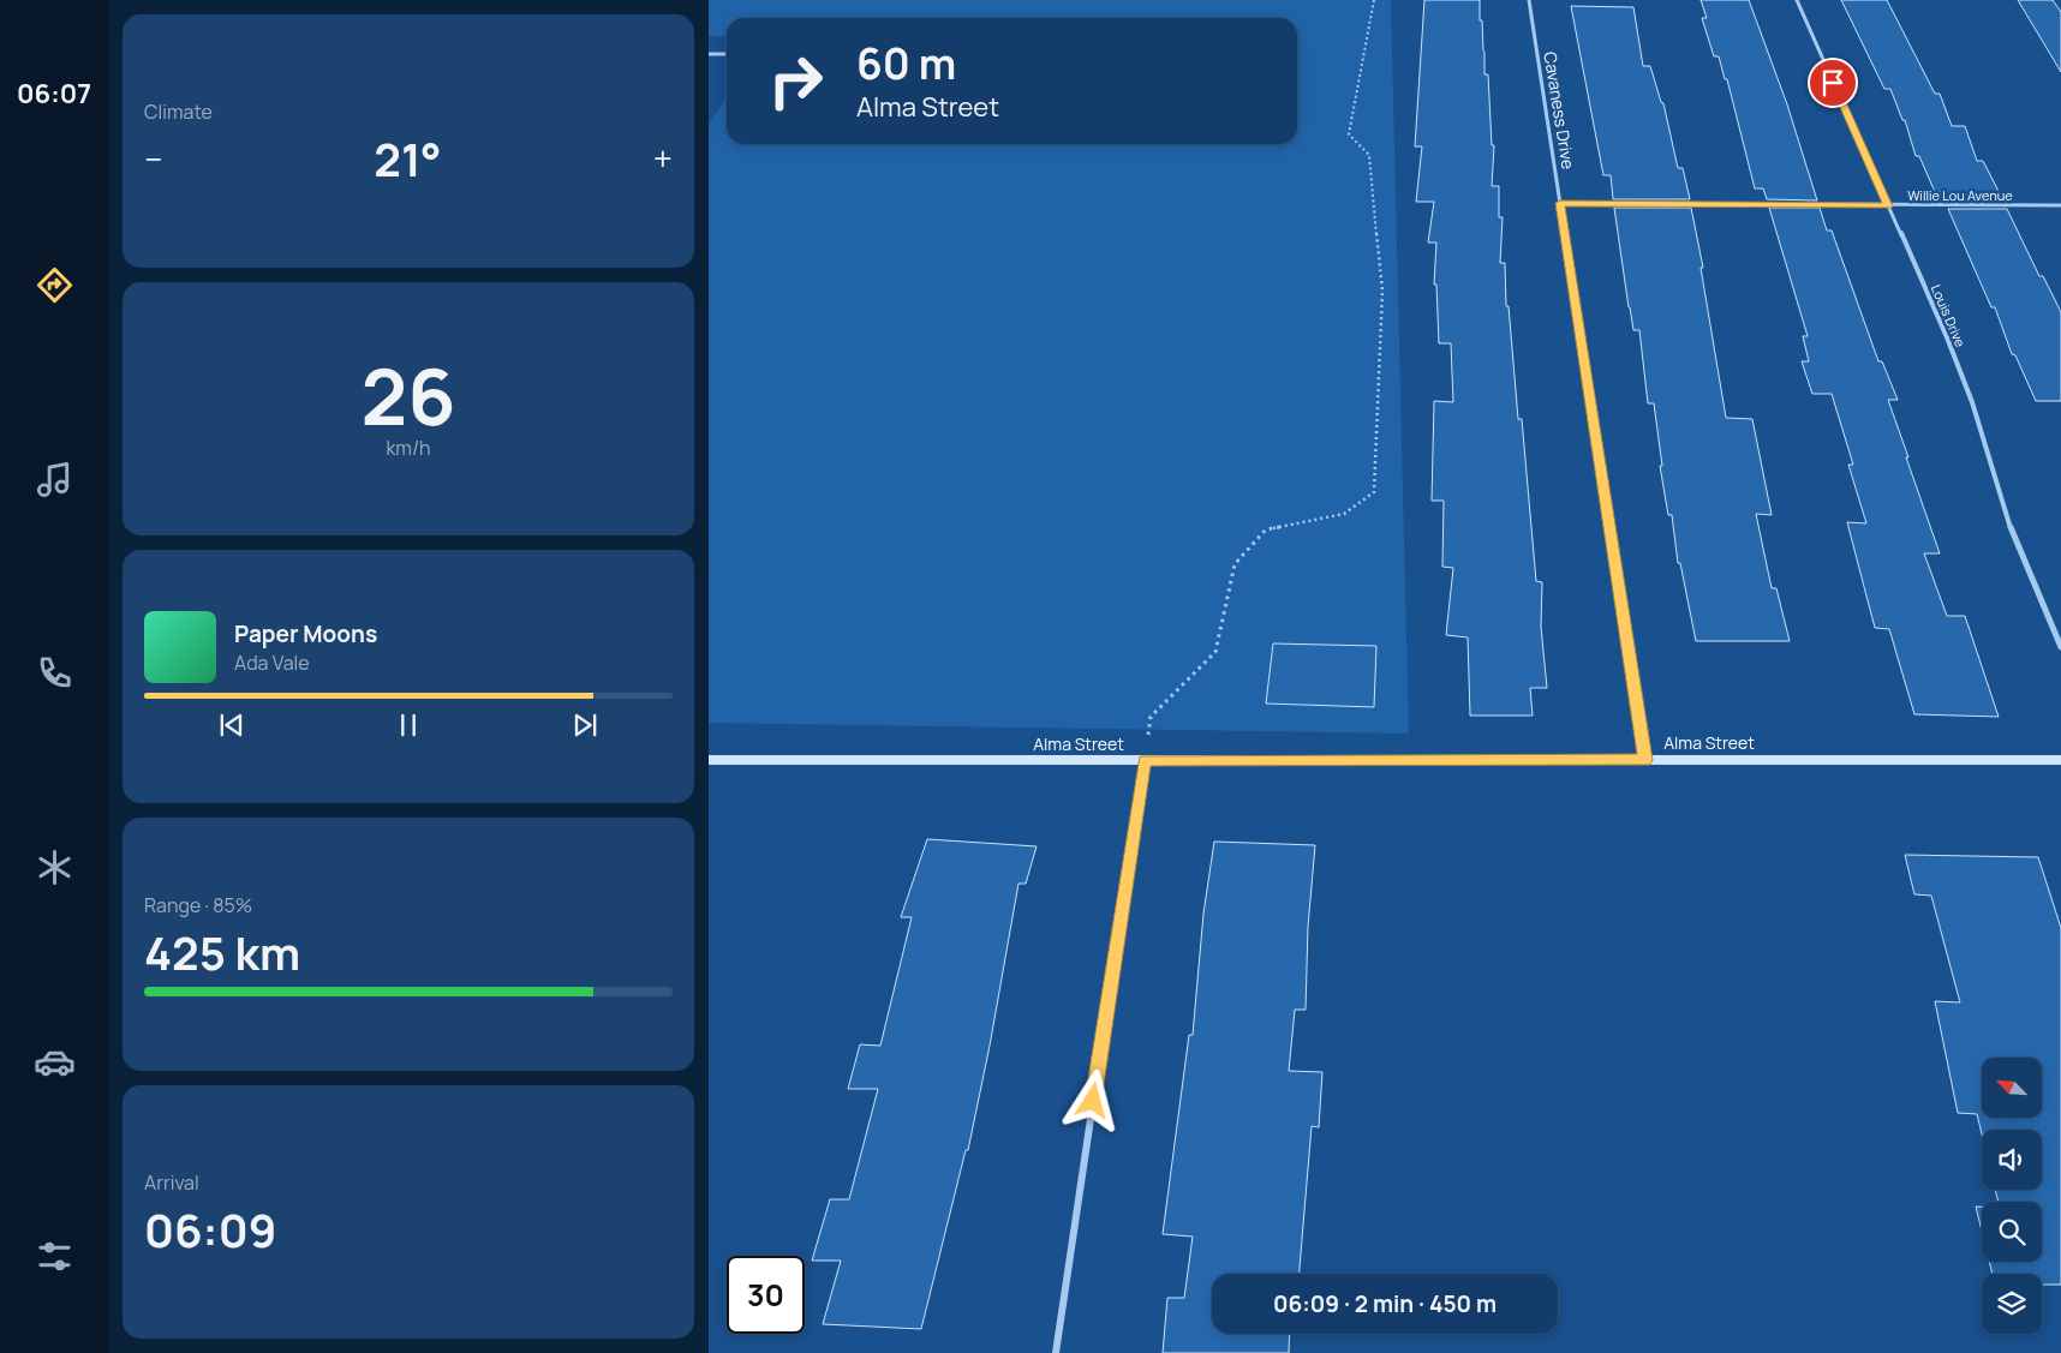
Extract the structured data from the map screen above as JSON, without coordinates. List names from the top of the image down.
{
  "streets": {
    "street": [
      "Cavaness Drive",
      "Willie Lou Avenue",
      "Louis Drive",
      "Alma Street"
    ]
  },
  "crossings": [
    ["Cavaness Drive", "Willie Lou Avenue"],
    ["Cavaness Drive", "Alma Street"],
    ["Willie Lou Avenue", "Louis Drive"]
  ],
  "north": "top left",
  "page": {
    "tabs": "06:07",
    "tile": [
      "Climate",
      ["26", "km/h"],
      ["Range · 85%", "425 km"],
      ["Arrival", "06:09"]
    ],
    "turn": ["60 m", "Alma Street"],
    "heat": ["−", "21°", "+"],
    "song": ["Paper Moons", "Ada Vale"],
    "limit": "30",
    "trip": "06:09 · 2 min · 450 m"
  }
}
